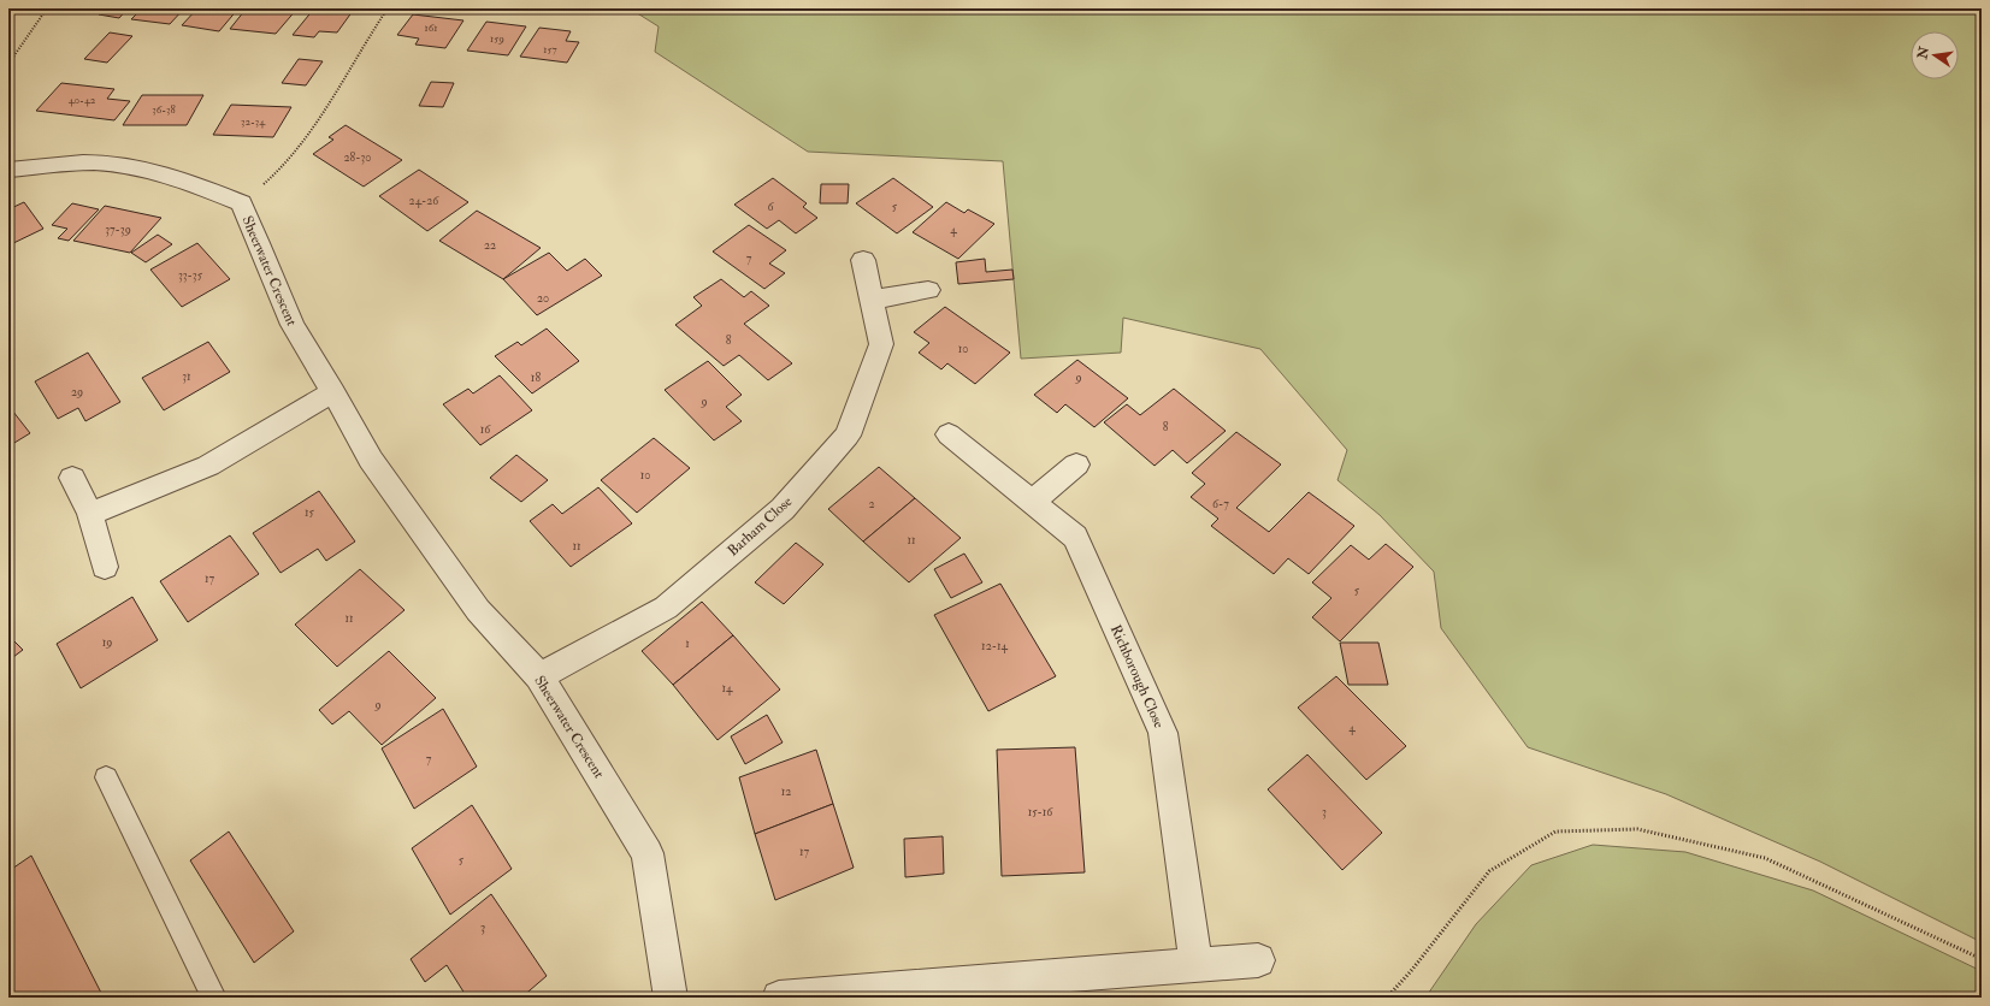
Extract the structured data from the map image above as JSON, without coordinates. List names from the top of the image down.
{
  "streets": {
    "street": ["Sheerwater Crescent", "Barham Close", "Richborough Close"]
  },
  "crossings": [
    ["Sheerwater Crescent", "Barham Close"]
  ],
  "house_numbers": [
    "161",
    "159",
    "157",
    "40-42",
    "36-38",
    "32-34",
    "28-30",
    "24-26",
    "6",
    "5",
    "37-39",
    "4",
    "22",
    "7",
    "33-35",
    "20",
    "8",
    "10",
    "31",
    "18",
    "9",
    "29",
    "9",
    "8",
    "16",
    "10",
    "2",
    "6-7",
    "15",
    "11",
    "11",
    "17",
    "5",
    "11",
    "19",
    "1",
    "12-14",
    "14",
    "9",
    "4",
    "7",
    "12",
    "15-16",
    "3",
    "17",
    "5",
    "3"
  ],
  "north": "left"
}
